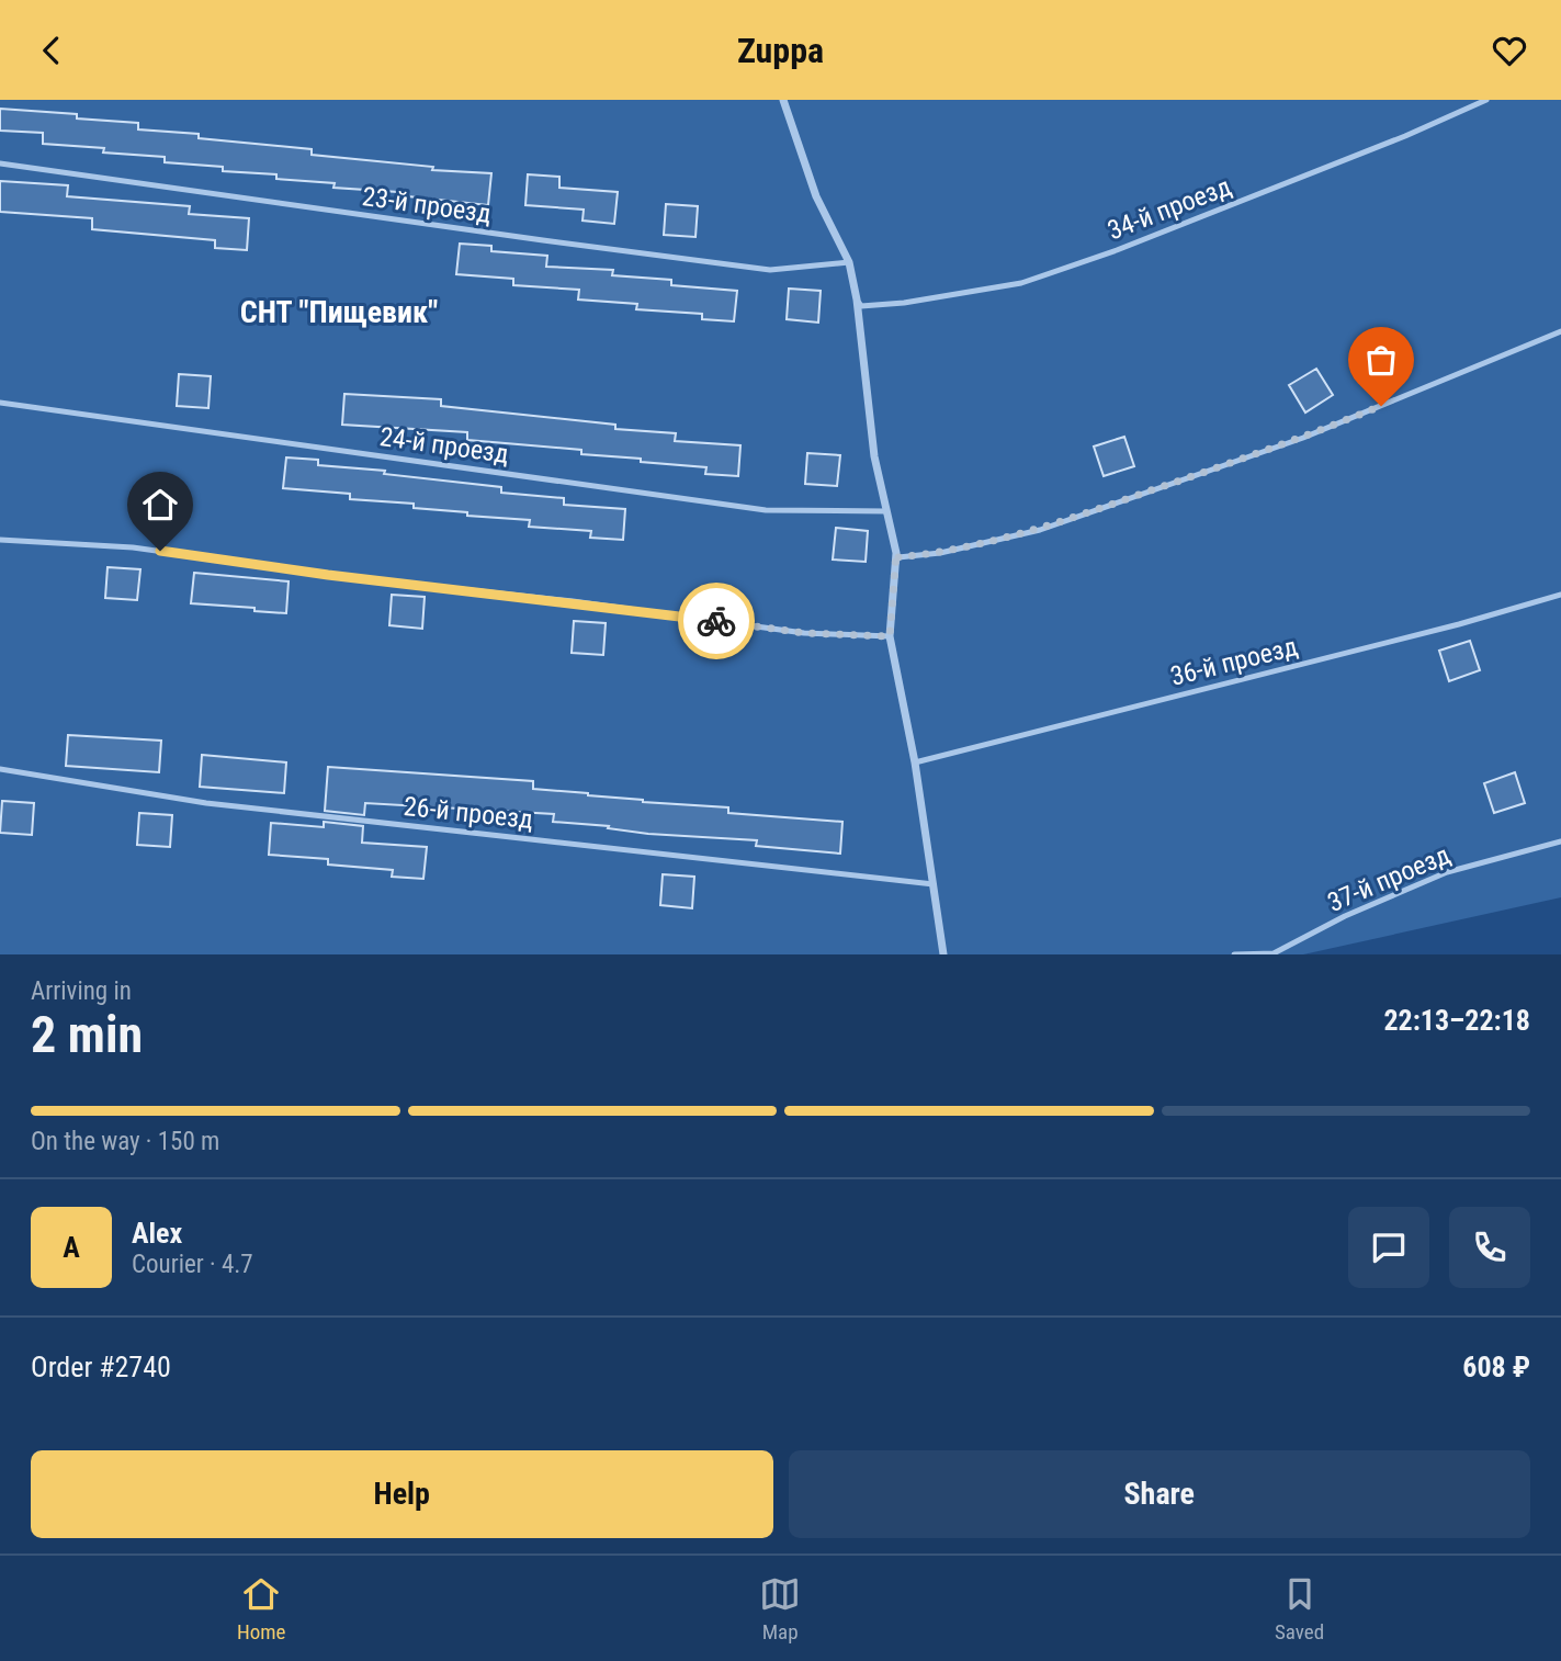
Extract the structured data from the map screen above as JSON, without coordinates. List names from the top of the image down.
{
  "streets": {
    "lane": [
      "23-й проезд",
      "34-й проезд",
      "24-й проезд",
      "36-й проезд",
      "26-й проезд",
      "37-й проезд"
    ]
  },
  "districts": ["СНТ \"Пищевик\""],
  "page": {
    "header": "Zuppa",
    "heading": ["2 min", "Arriving in", "22:13–22:18"],
    "panel": [
      "Alex",
      "Courier · 4.7",
      "Order #2740",
      "608 ₽"
    ],
    "bar": "On the way · 150 m",
    "round": "A",
    "buttons": ["Help", "Share"],
    "tabs": ["Home", "Map", "Saved"]
  }
}
